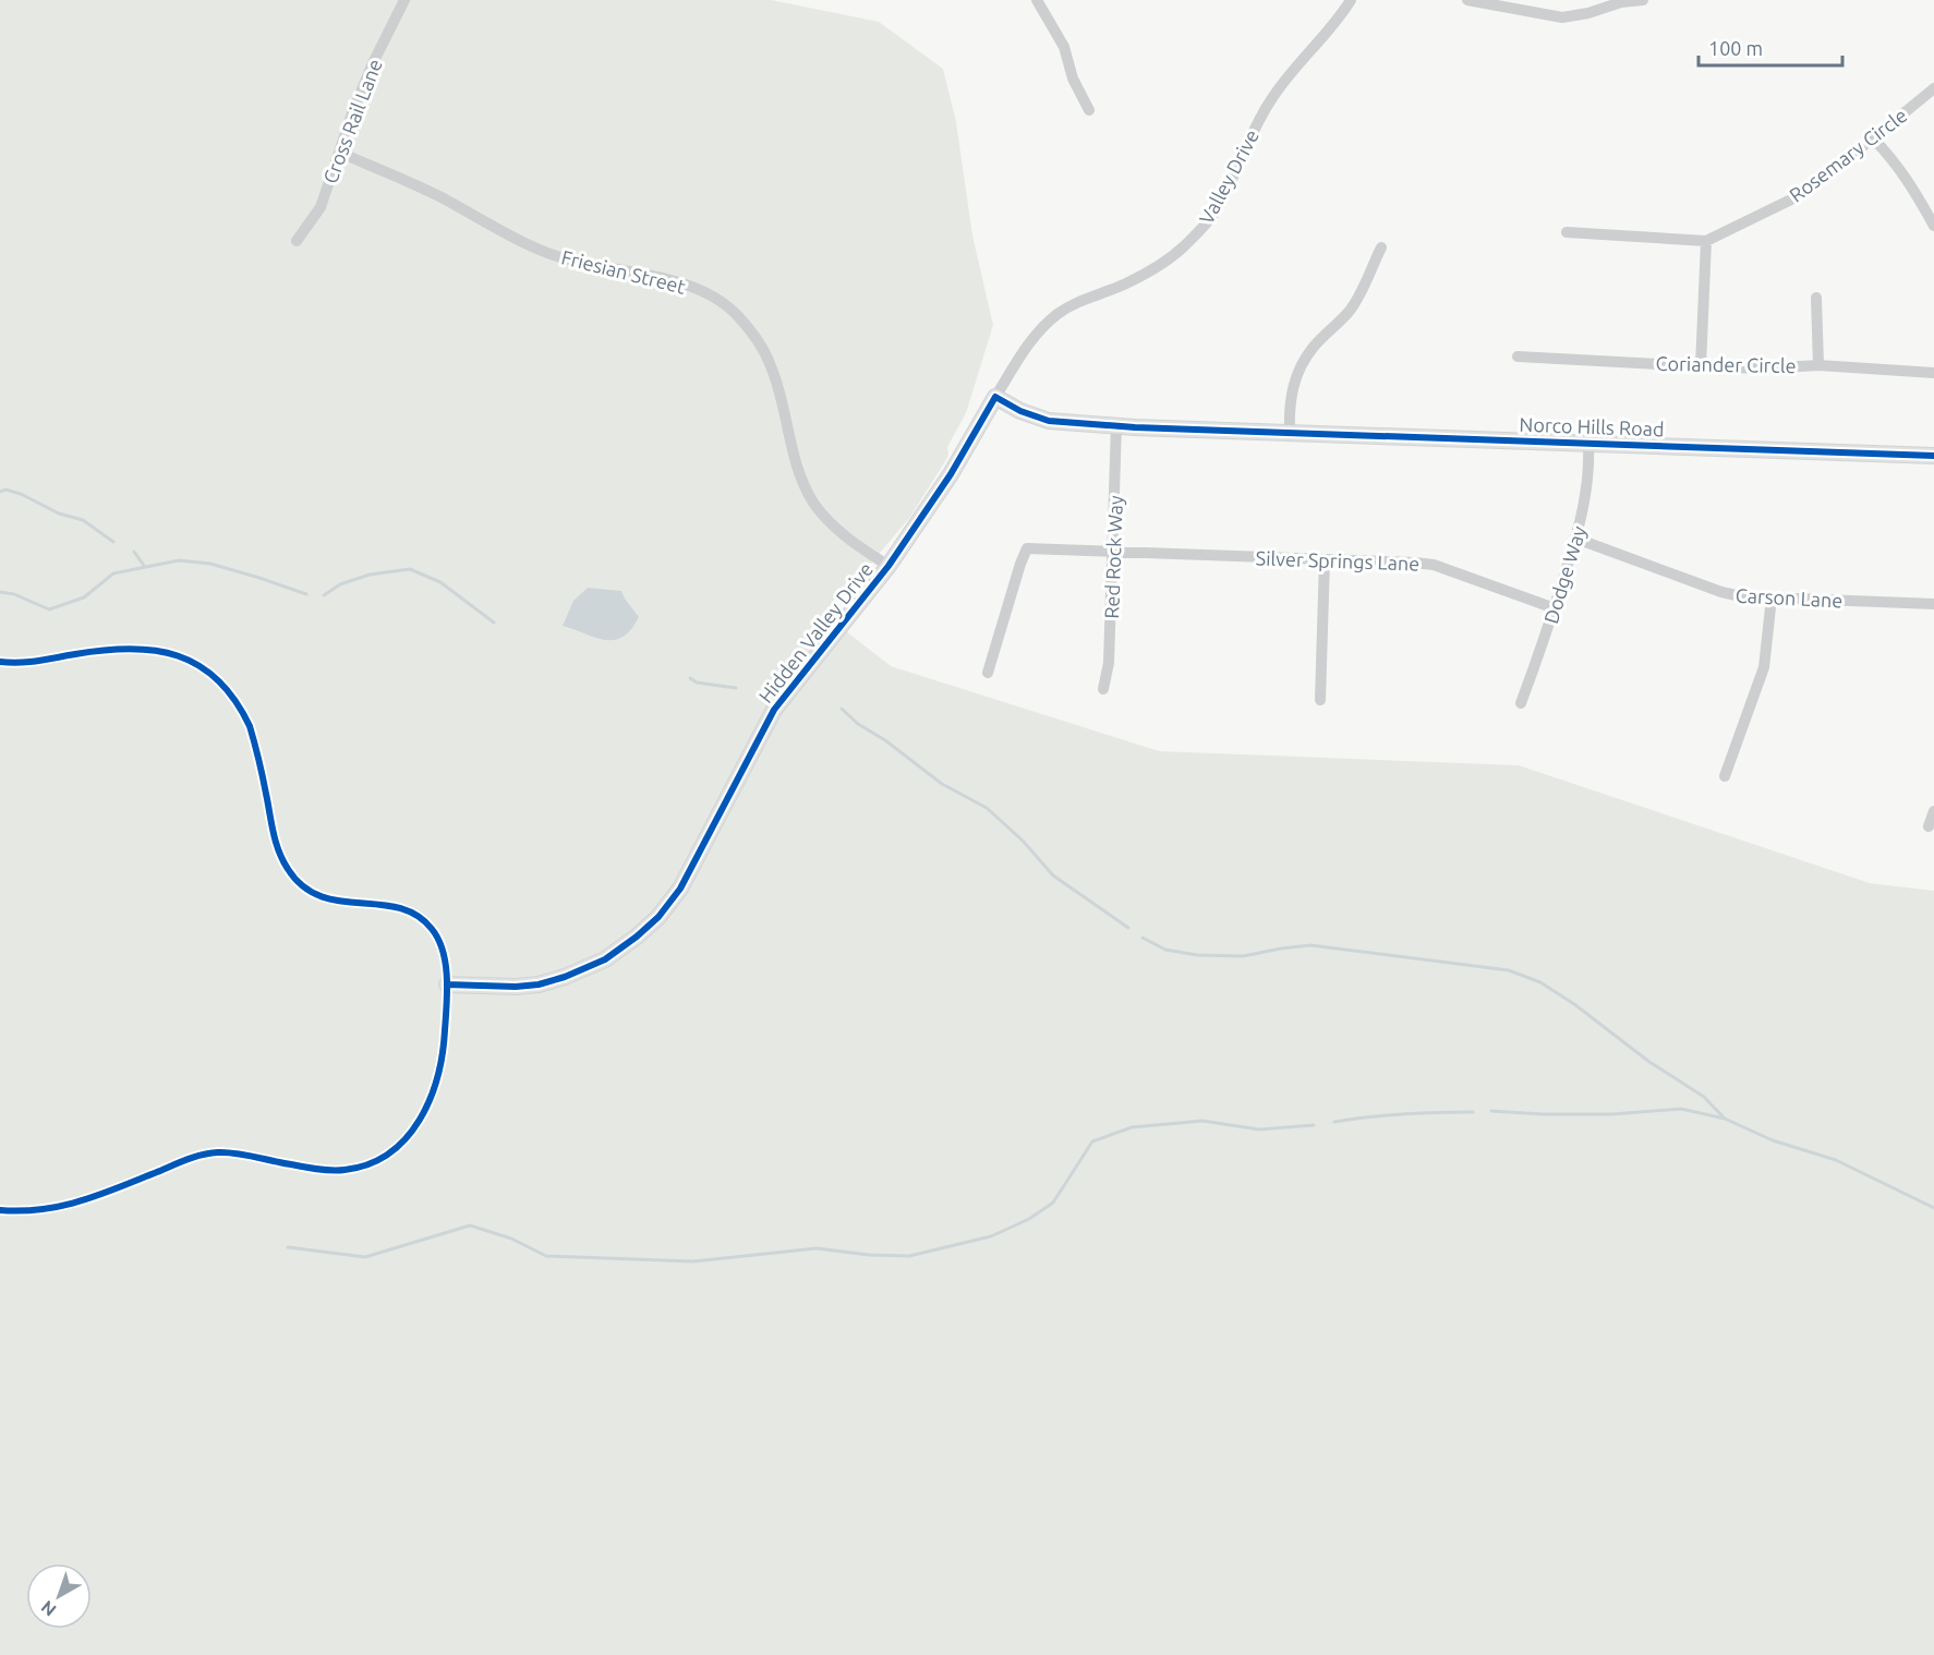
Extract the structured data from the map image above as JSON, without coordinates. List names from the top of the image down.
{
  "streets": {
    "street": [
      "Cross Rail Lane",
      "Rosemary Circle",
      "Valley Drive",
      "Friesian Street",
      "Coriander Circle",
      "Norco Hills Road",
      "Red Rock Way",
      "Silver Springs Lane",
      "Dodge Way",
      "Carson Lane",
      "Hidden Valley Drive"
    ]
  },
  "crossings": [
    ["Cross Rail Lane", "Friesian Street"],
    ["Valley Drive", "Hidden Valley Drive"],
    ["Friesian Street", "Hidden Valley Drive"],
    ["Norco Hills Road", "Red Rock Way"],
    ["Norco Hills Road", "Dodge Way"],
    ["Red Rock Way", "Silver Springs Lane"],
    ["Silver Springs Lane", "Dodge Way"],
    ["Dodge Way", "Carson Lane"]
  ],
  "scale_bar": "100 m",
  "north": "bottom left"
}
